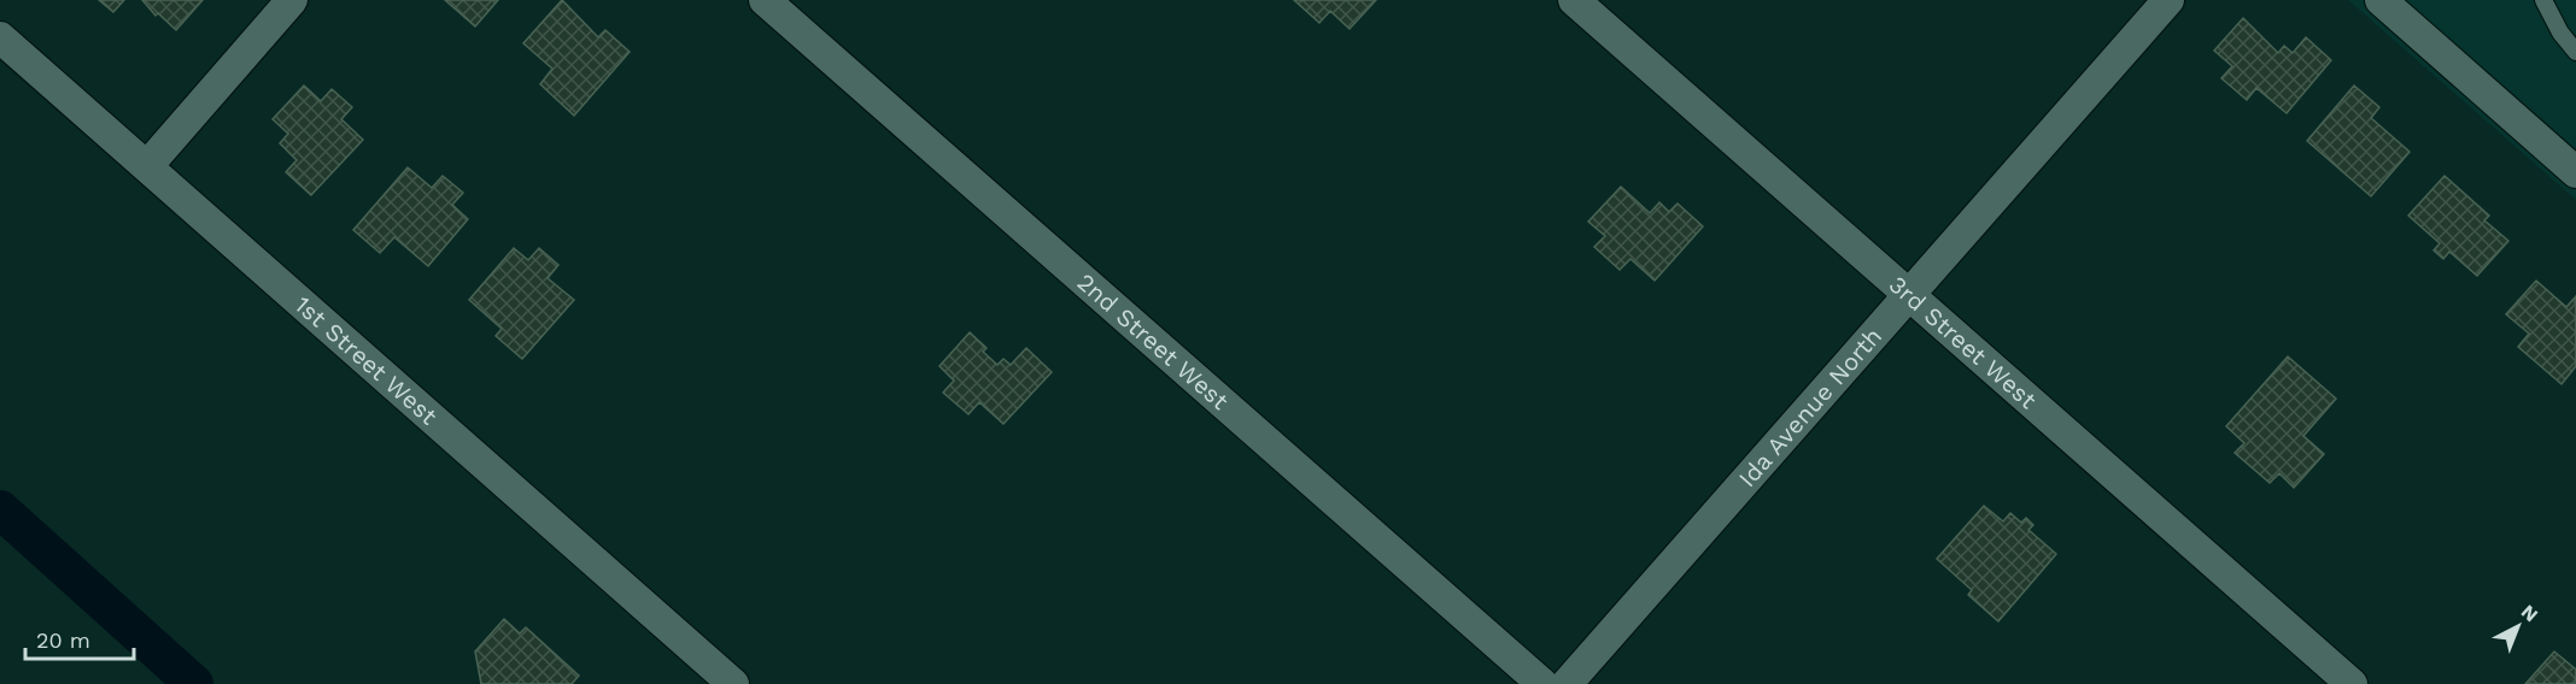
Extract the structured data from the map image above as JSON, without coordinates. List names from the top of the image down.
{
  "streets": {
    "street": [
      "2nd Street West",
      "3rd Street West",
      "1st Street West",
      "Ida Avenue North"
    ]
  },
  "crossings": [
    ["3rd Street West", "Ida Avenue North"]
  ],
  "scale_bar": "20 m",
  "north": "top right"
}
